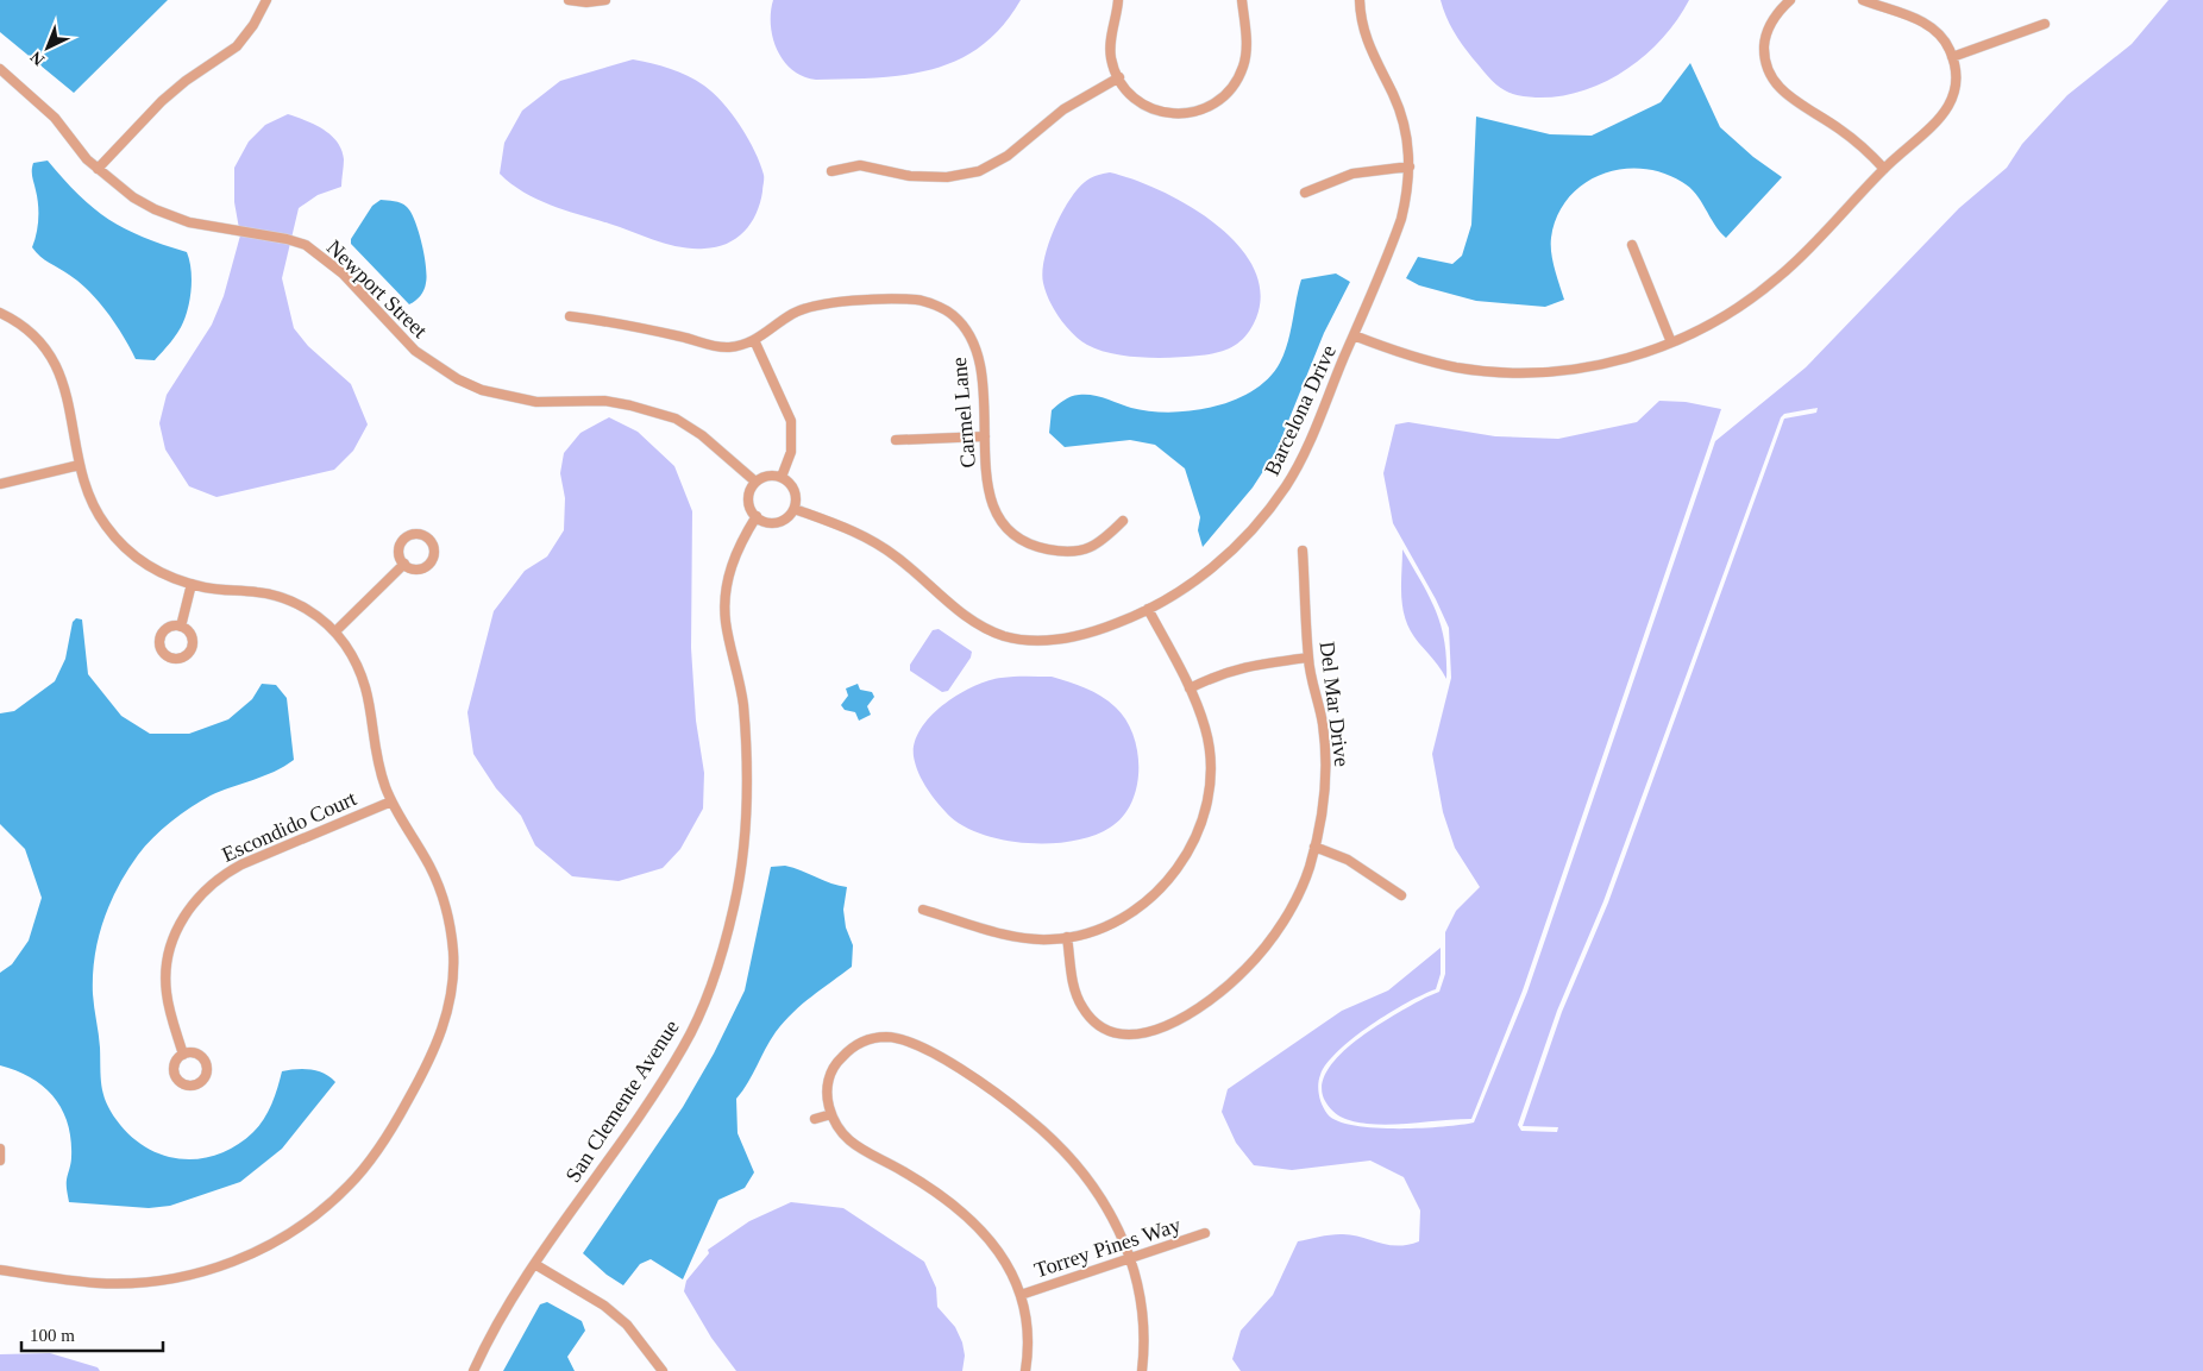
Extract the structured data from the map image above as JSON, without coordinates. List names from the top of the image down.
{
  "streets": {
    "street": [
      "Newport Street",
      "Barcelona Drive",
      "Carmel Lane",
      "Del Mar Drive",
      "Escondido Court",
      "San Clemente Avenue",
      "Torrey Pines Way"
    ]
  },
  "crossings": [
    ["Newport Street", "Barcelona Drive"],
    ["Newport Street", "San Clemente Avenue"],
    ["Barcelona Drive", "San Clemente Avenue"]
  ],
  "scale_bar": "100 m",
  "north": "bottom left"
}
